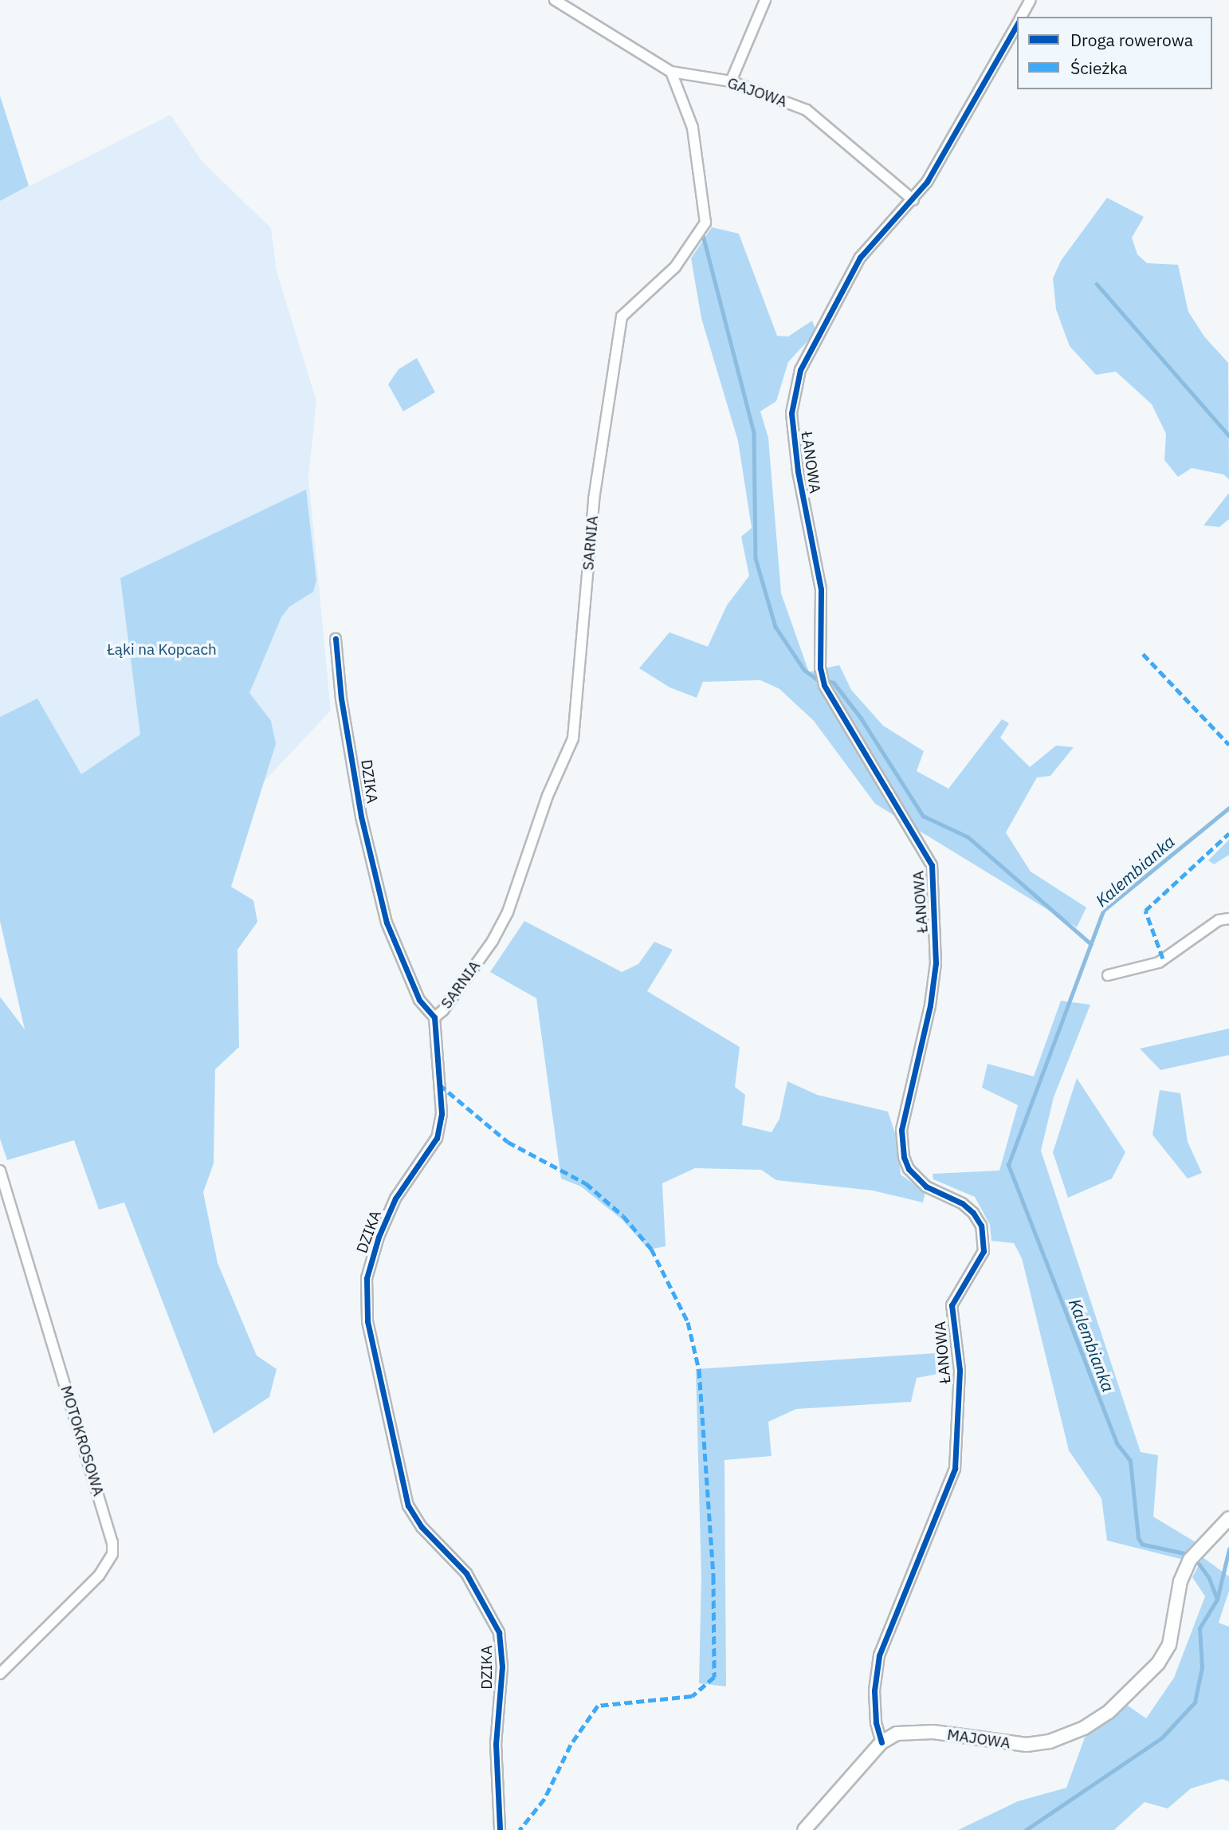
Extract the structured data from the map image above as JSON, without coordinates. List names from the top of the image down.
{
  "streets": {
    "street": [
      "GAJOWA",
      "ŁANOWA",
      "SARNIA",
      "DZIKA",
      "MOTOKROSOWA",
      "MAJOWA"
    ]
  },
  "crossings": [
    ["GAJOWA", "ŁANOWA"],
    ["GAJOWA", "SARNIA"],
    ["ŁANOWA", "MAJOWA"],
    ["SARNIA", "DZIKA"]
  ],
  "water": ["Kalembianka"],
  "parks": ["Łąki na Kopcach"],
  "legend": ["Droga rowerowa", "Ścieżka"]
}
